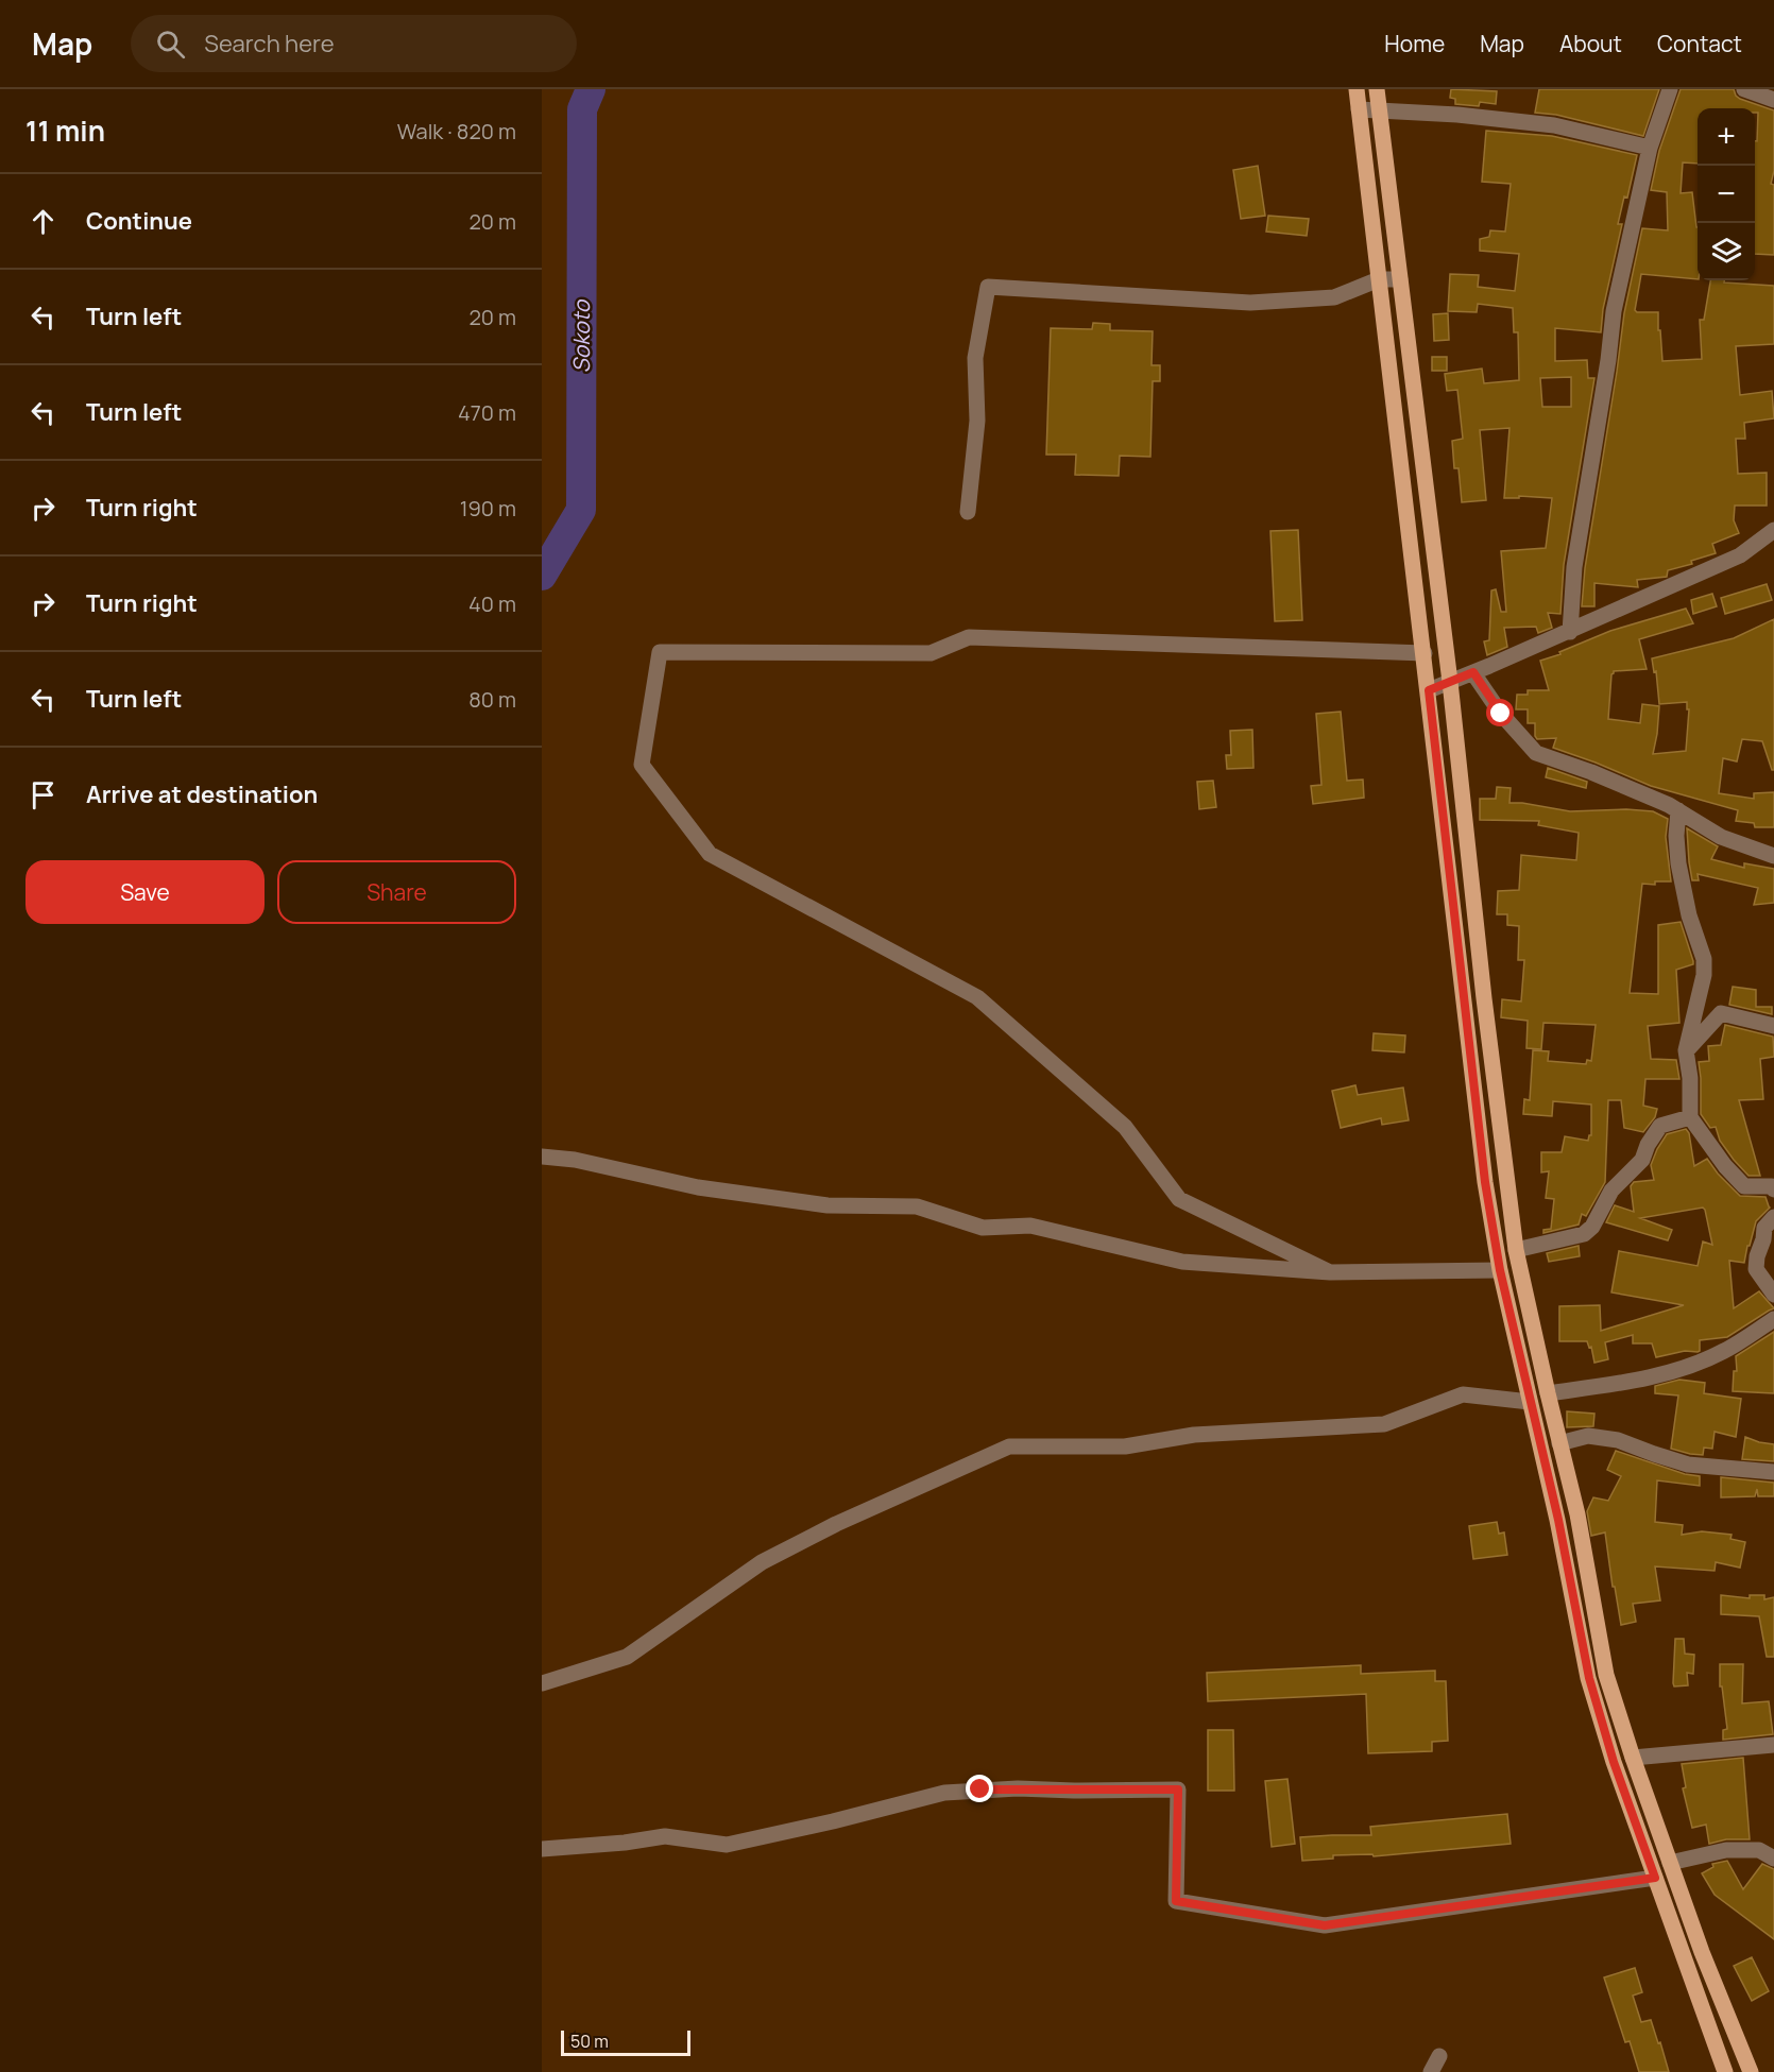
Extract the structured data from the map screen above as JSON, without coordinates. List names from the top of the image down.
{
  "water": ["Sokoto"],
  "scale_bar": "50 m",
  "page": {
    "header": "Map",
    "search": "Search here",
    "nav": [
      "Home",
      "Map",
      "About",
      "Contact"
    ],
    "heading": ["11 min", "Walk · 820 m"],
    "map_buttons": ["+", "−"],
    "list": [
      ["Continue", "20 m"],
      ["Turn left", "20 m"],
      ["Turn left", "470 m"],
      ["Turn right", "190 m"],
      ["Turn right", "40 m"],
      ["Turn left", "80 m"],
      "Arrive at destination"
    ],
    "buttons": ["Save", "Share"],
    "scale": "50 m"
  }
}
